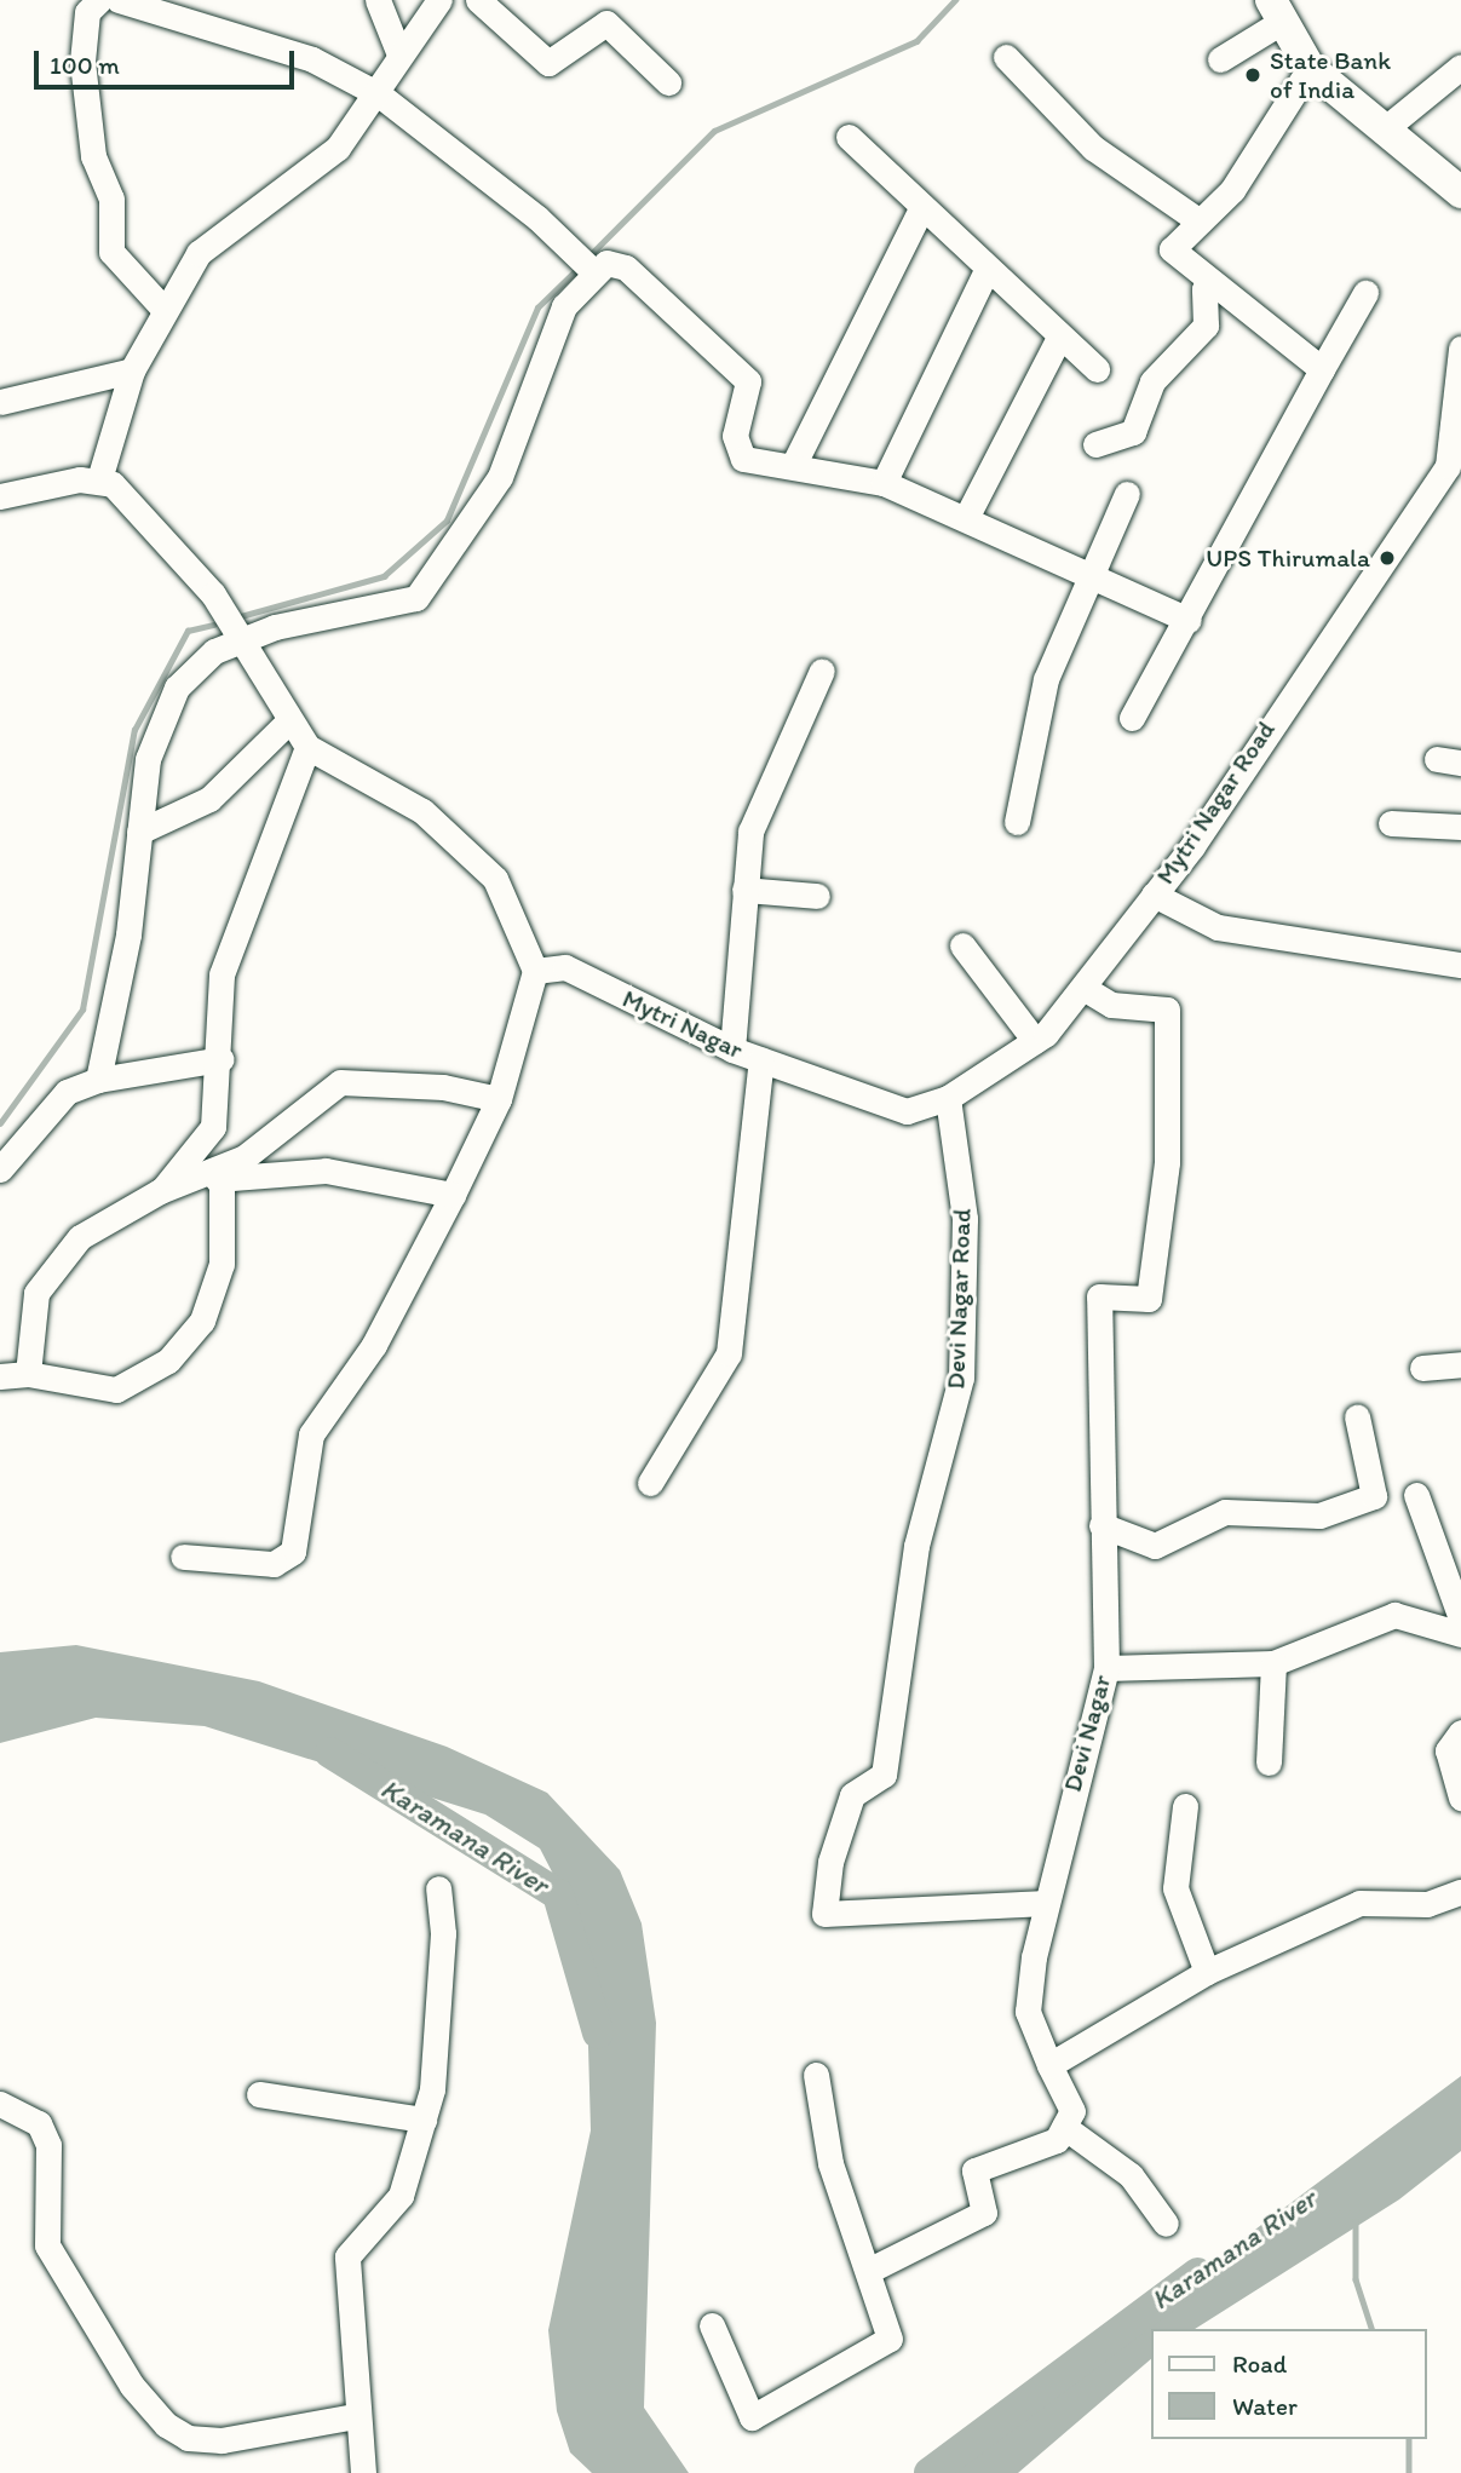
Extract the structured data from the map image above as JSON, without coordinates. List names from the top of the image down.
{
  "streets": {
    "street": [
      "Mytri Nagar Road",
      "Mytri Nagar",
      "Devi Nagar Road",
      "Devi Nagar"
    ]
  },
  "crossings": [
    ["Mytri Nagar Road", "Mytri Nagar"],
    ["Mytri Nagar Road", "Devi Nagar Road"],
    ["Mytri Nagar Road", "Devi Nagar"],
    ["Devi Nagar Road", "Devi Nagar"]
  ],
  "water": ["Karamana River"],
  "places": ["State Bank of India", "UPS Thirumala"],
  "legend": ["Road", "Water"],
  "scale_bar": "100 m"
}
